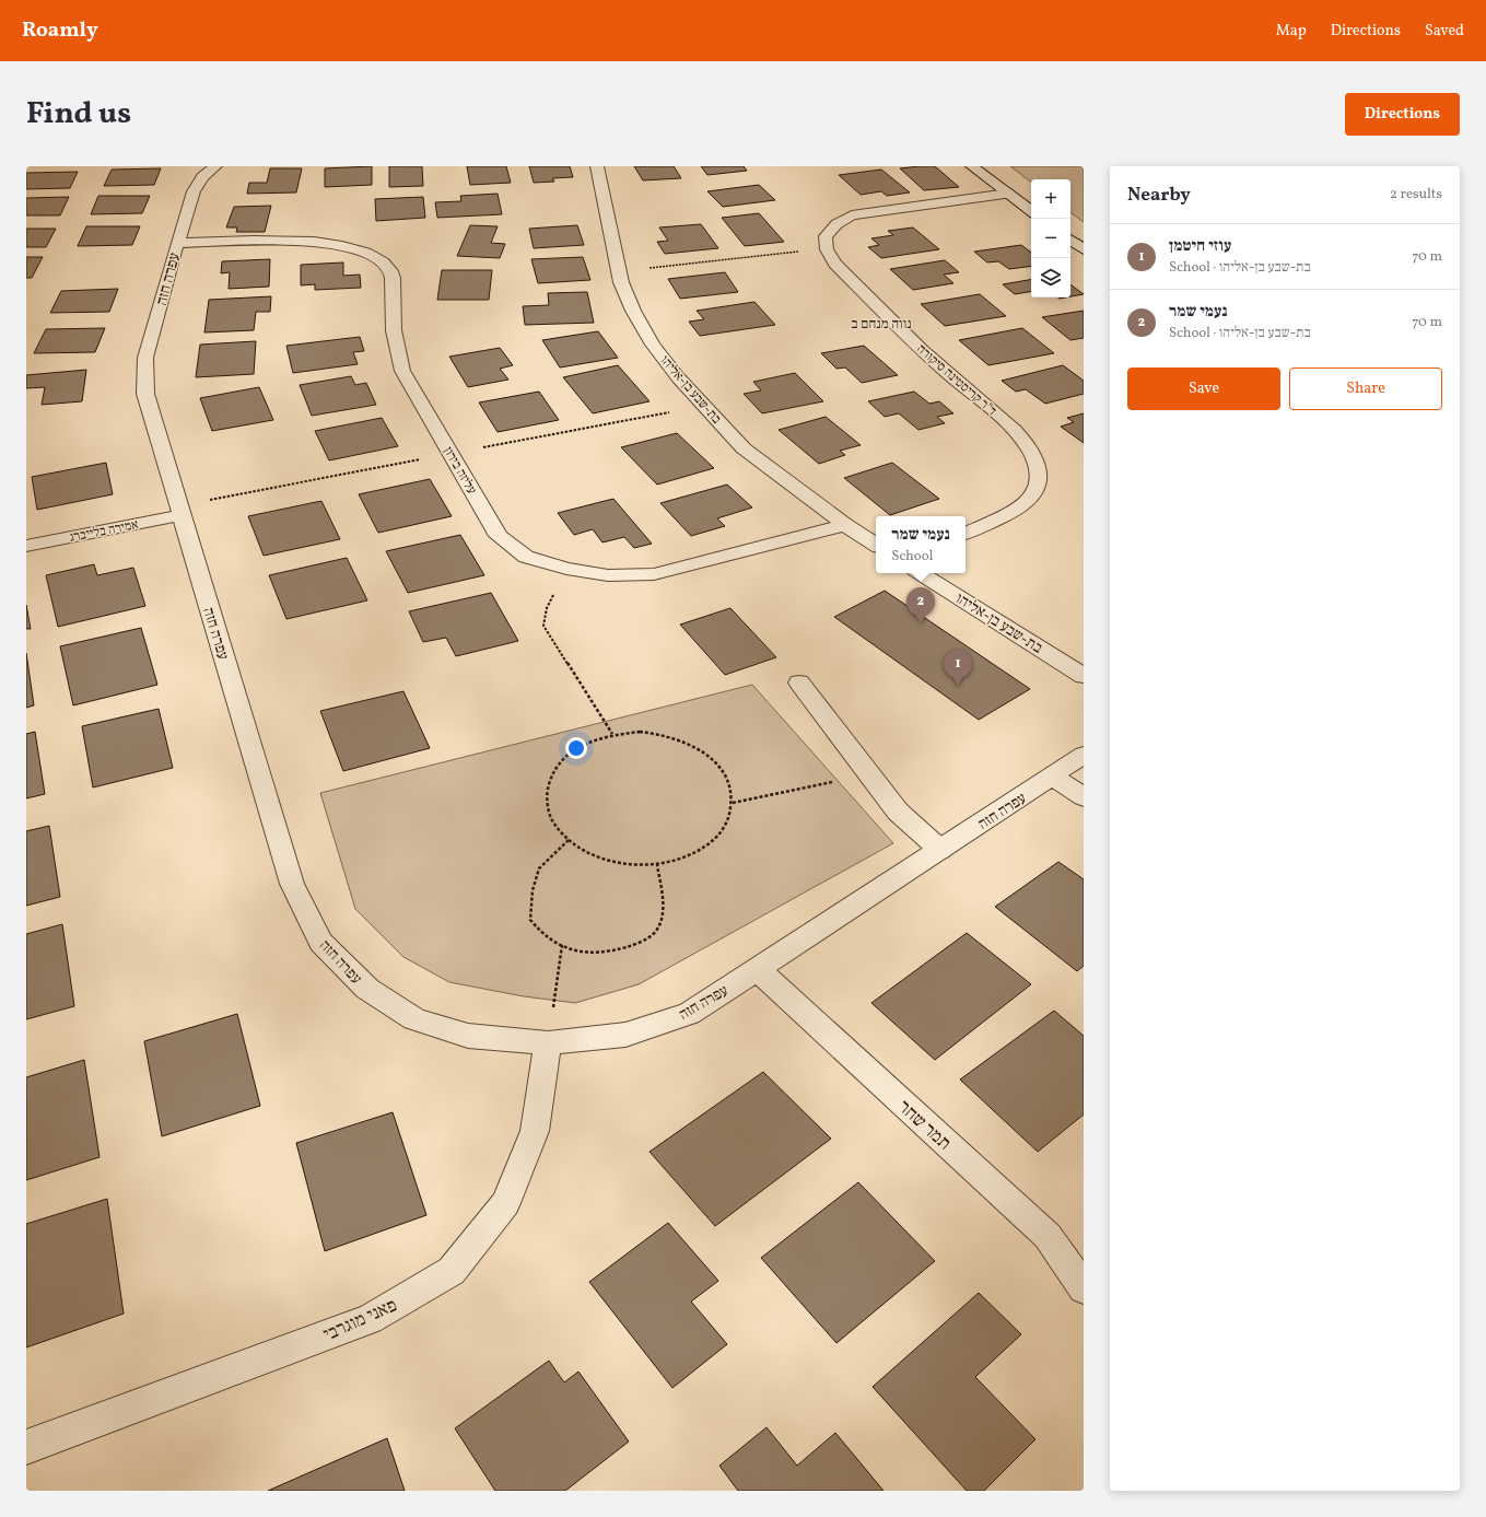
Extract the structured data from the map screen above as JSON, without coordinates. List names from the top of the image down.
{
  "streets": {
    "street": [
      "עפרה חזה",
      "ד\"ר קריסטינה סיקורה",
      "בת-שבע בן-אליהו",
      "עליזה בירון",
      "אמירה בלייברג",
      "תמר שחר",
      "פאני מוגרבי"
    ]
  },
  "crossings": [
    ["עפרה חזה", "עליזה בירון"],
    ["עפרה חזה", "אמירה בלייברג"],
    ["עפרה חזה", "תמר שחר"],
    ["עפרה חזה", "פאני מוגרבי"],
    ["בת-שבע בן-אליהו", "עליזה בירון"]
  ],
  "districts": ["נווה מנחם ב"],
  "page": {
    "header": "Roamly",
    "nav": ["Map", "Directions", "Saved"],
    "title": "Find us",
    "buttons": [
      "Directions",
      ["Save", "Share"]
    ],
    "heading": ["Nearby", "2 results"],
    "map_buttons": ["+", "−"],
    "list": [
      {
        "mark": "1",
        "name": "עוזי חיטמן",
        "note": "School · בת-שבע בן-אליהו",
        "value": "70 m"
      },
      {
        "mark": "2",
        "name": "נעמי שמר",
        "note": "School · בת-שבע בן-אליהו",
        "value": "70 m"
      }
    ],
    "popup": ["נעמי שמר", "School"],
    "pins": ["2", "1"]
  }
}
